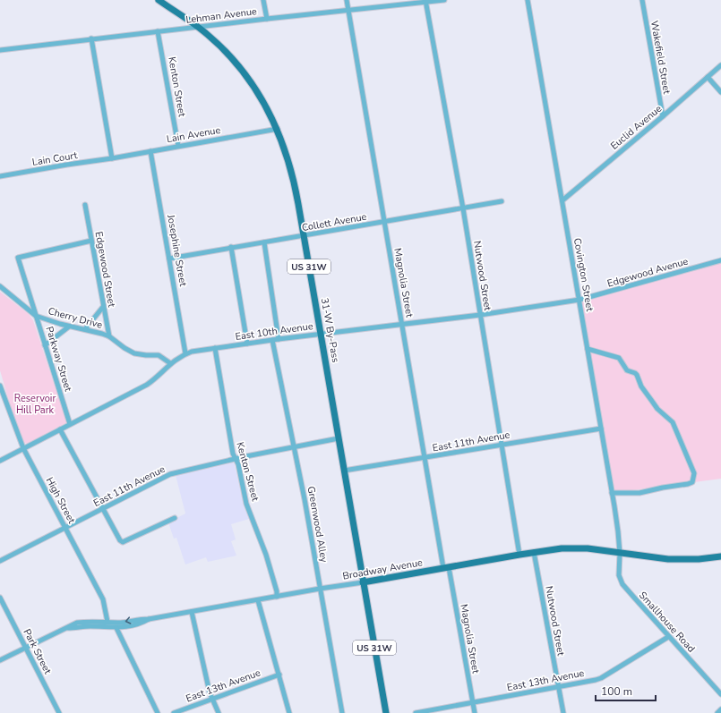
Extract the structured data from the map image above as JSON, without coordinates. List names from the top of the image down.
{
  "streets": {
    "main road": ["US 31W", "31-W By-Pass", "Broadway Avenue"],
    "street": [
      "Lehman Avenue",
      "Wakefield Street",
      "Kenton Street",
      "Euclid Avenue",
      "Lain Avenue",
      "Lain Court",
      "Collett Avenue",
      "Josephine Street",
      "Edgewood Street",
      "Edgewood Avenue",
      "Covington Street",
      "Nutwood Street",
      "Magnolia Street",
      "Cherry Drive",
      "East 10th Avenue",
      "Parkway Street",
      "East 11th Avenue",
      "High Street",
      "Greenwood Alley",
      "Smallhouse Road",
      "Park Street",
      "East 13th Avenue"
    ]
  },
  "crossings": [
    ["Lehman Avenue", "Kenton Street"],
    ["Lehman Avenue", "Nutwood Street"],
    ["Lehman Avenue", "Magnolia Street"],
    ["Lehman Avenue", "31-W By-Pass"],
    ["Wakefield Street", "Euclid Avenue"],
    ["Kenton Street", "Lain Avenue"],
    ["Kenton Street", "East 10th Avenue"],
    ["Kenton Street", "East 11th Avenue"],
    ["Kenton Street", "Broadway Avenue"],
    ["Euclid Avenue", "Covington Street"],
    ["Lain Avenue", "Lain Court"],
    ["Lain Avenue", "Josephine Street"],
    ["Lain Avenue", "31-W By-Pass"],
    ["Collett Avenue", "Josephine Street"],
    ["Collett Avenue", "Nutwood Street"],
    ["Collett Avenue", "Magnolia Street"],
    ["Collett Avenue", "31-W By-Pass"],
    ["Josephine Street", "East 10th Avenue"],
    ["Edgewood Street", "Cherry Drive"],
    ["Edgewood Street", "Parkway Street"],
    ["Edgewood Avenue", "Covington Street"],
    ["Edgewood Avenue", "East 10th Avenue"],
    ["Covington Street", "East 10th Avenue"],
    ["Covington Street", "East 11th Avenue"],
    ["Covington Street", "Broadway Avenue"],
    ["Covington Street", "Smallhouse Road"],
    ["Nutwood Street", "East 10th Avenue"],
    ["Nutwood Street", "East 11th Avenue"],
    ["Nutwood Street", "Broadway Avenue"],
    ["Nutwood Street", "East 13th Avenue"],
    ["Magnolia Street", "East 10th Avenue"],
    ["Magnolia Street", "East 11th Avenue"],
    ["Magnolia Street", "Broadway Avenue"],
    ["Magnolia Street", "East 13th Avenue"],
    ["Cherry Drive", "East 10th Avenue"],
    ["Cherry Drive", "Parkway Street"],
    ["31-W By-Pass", "East 10th Avenue"],
    ["31-W By-Pass", "East 11th Avenue"],
    ["31-W By-Pass", "Broadway Avenue"],
    ["East 10th Avenue", "Parkway Street"],
    ["East 10th Avenue", "High Street"],
    ["East 10th Avenue", "Greenwood Alley"],
    ["East 11th Avenue", "High Street"],
    ["East 11th Avenue", "Greenwood Alley"],
    ["High Street", "Broadway Avenue"],
    ["Greenwood Alley", "Broadway Avenue"],
    ["Broadway Avenue", "Smallhouse Road"],
    ["Broadway Avenue", "Park Street"],
    ["Smallhouse Road", "East 13th Avenue"]
  ],
  "parks": ["Reservoir Hill Park"],
  "scale_bar": "100 m"
}
